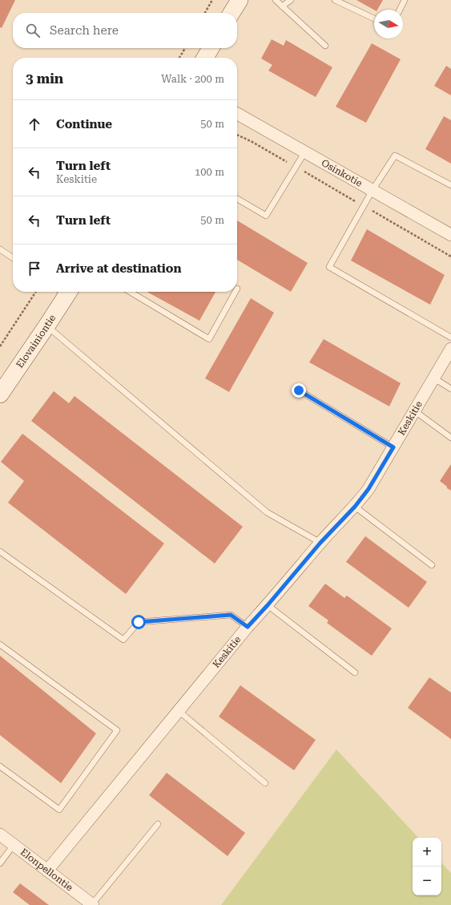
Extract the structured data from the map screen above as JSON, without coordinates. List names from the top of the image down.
{
  "streets": {
    "main road": ["Elovainiontie"],
    "street": ["Osinkotie", "Keskitie", "Elonpellontie"]
  },
  "crossings": [
    ["Keskitie", "Elonpellontie"]
  ],
  "north": "right",
  "page": {
    "search": "Search here",
    "heading": ["3 min", "Walk · 200 m"],
    "list": [
      ["Continue", "50 m"],
      ["Turn left", "Keskitie", "100 m"],
      ["Turn left", "50 m"],
      "Arrive at destination"
    ],
    "map_buttons": ["+", "−"]
  }
}
